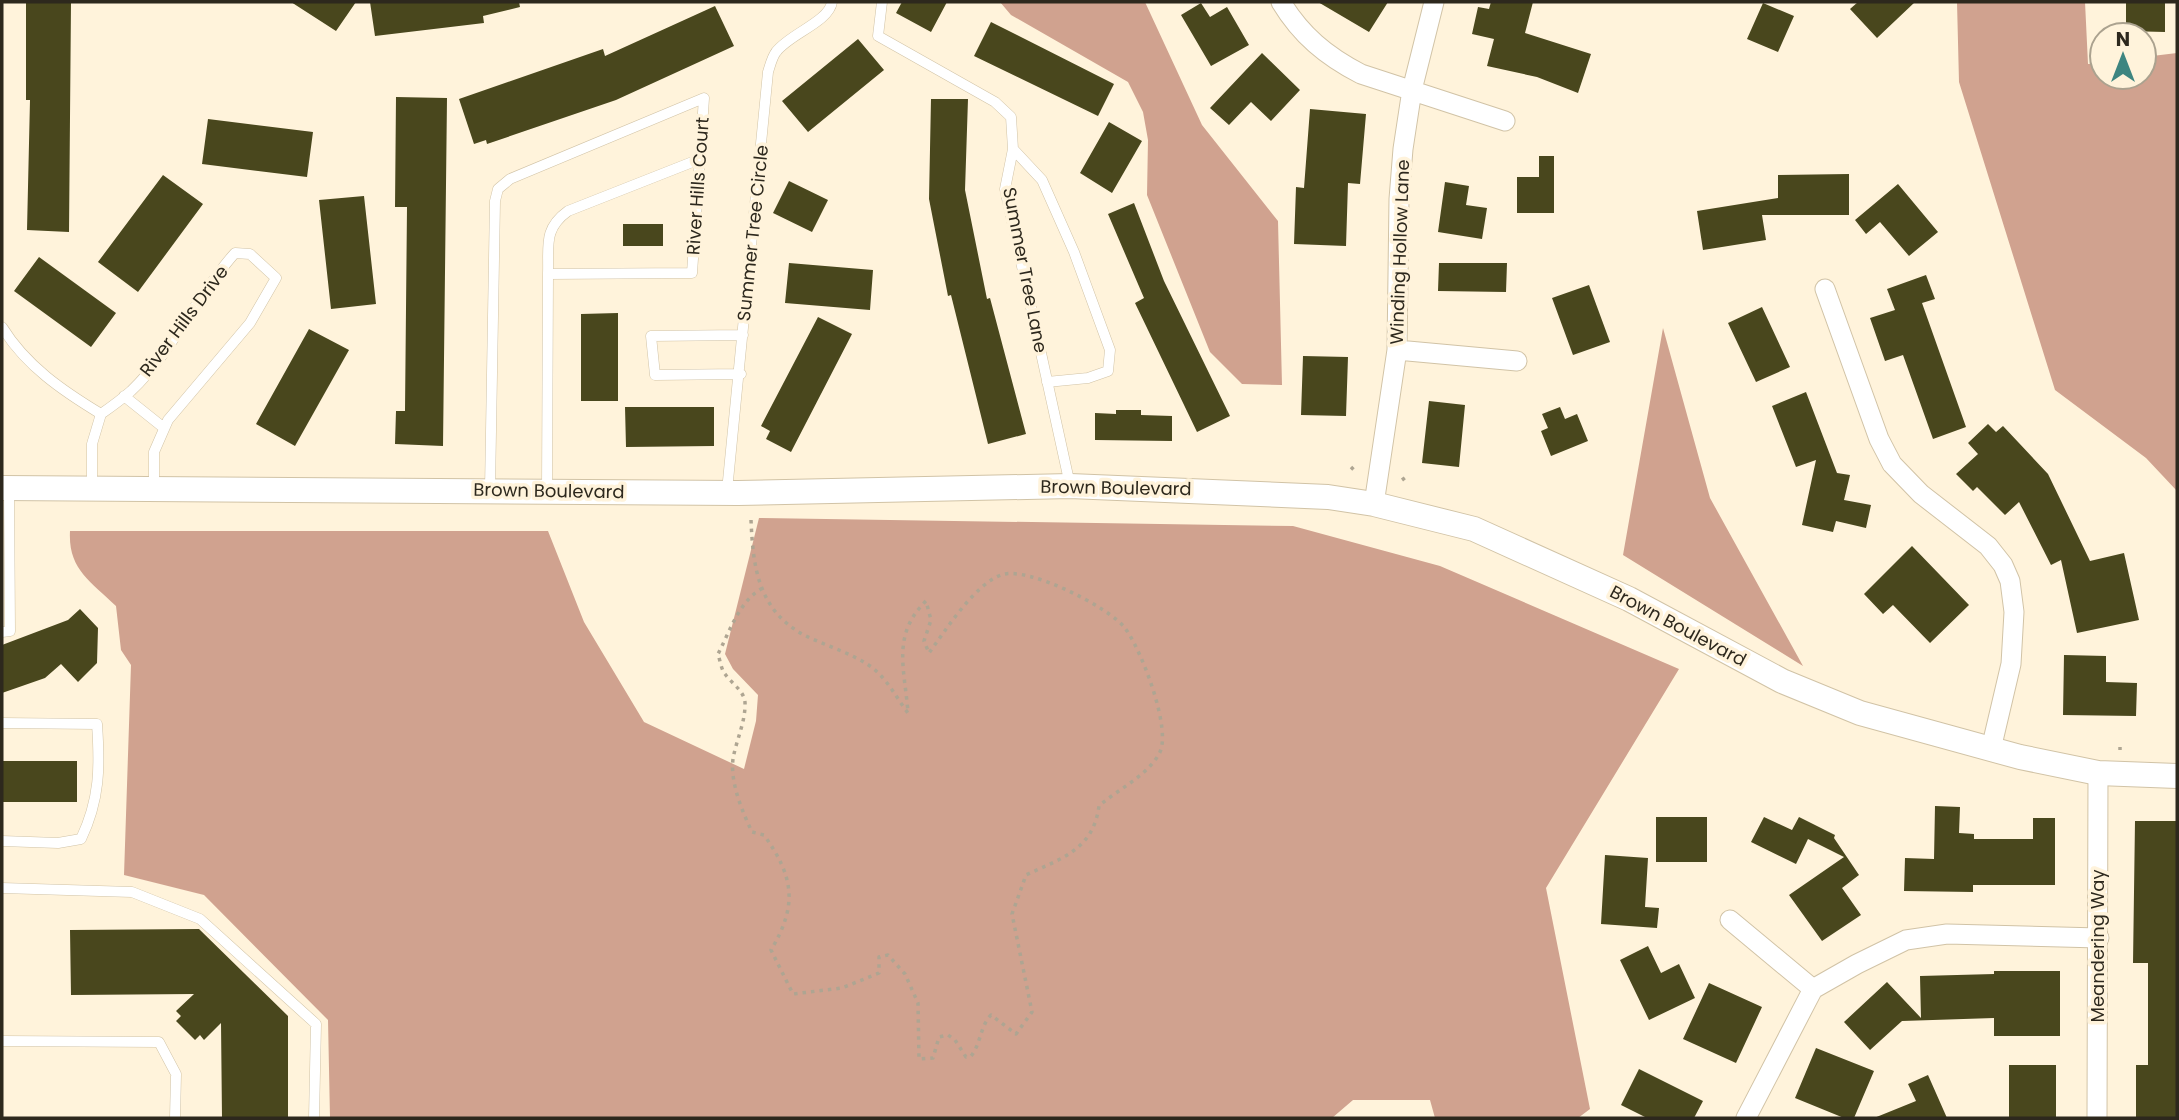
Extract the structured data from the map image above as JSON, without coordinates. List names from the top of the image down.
{
  "streets": {
    "street": ["Winding Hollow Lane", "Brown Boulevard", "Meandering Way"],
    "lane": [
      "River Hills Court",
      "Summer Tree Circle",
      "Summer Tree Lane",
      "River Hills Drive"
    ]
  },
  "crossings": [
    ["River Hills Court", "Brown Boulevard"],
    ["Summer Tree Circle", "Brown Boulevard"],
    ["Winding Hollow Lane", "Brown Boulevard"],
    ["Summer Tree Lane", "Brown Boulevard"],
    ["River Hills Drive", "Brown Boulevard"],
    ["Brown Boulevard", "Meandering Way"]
  ],
  "north": "top"
}
